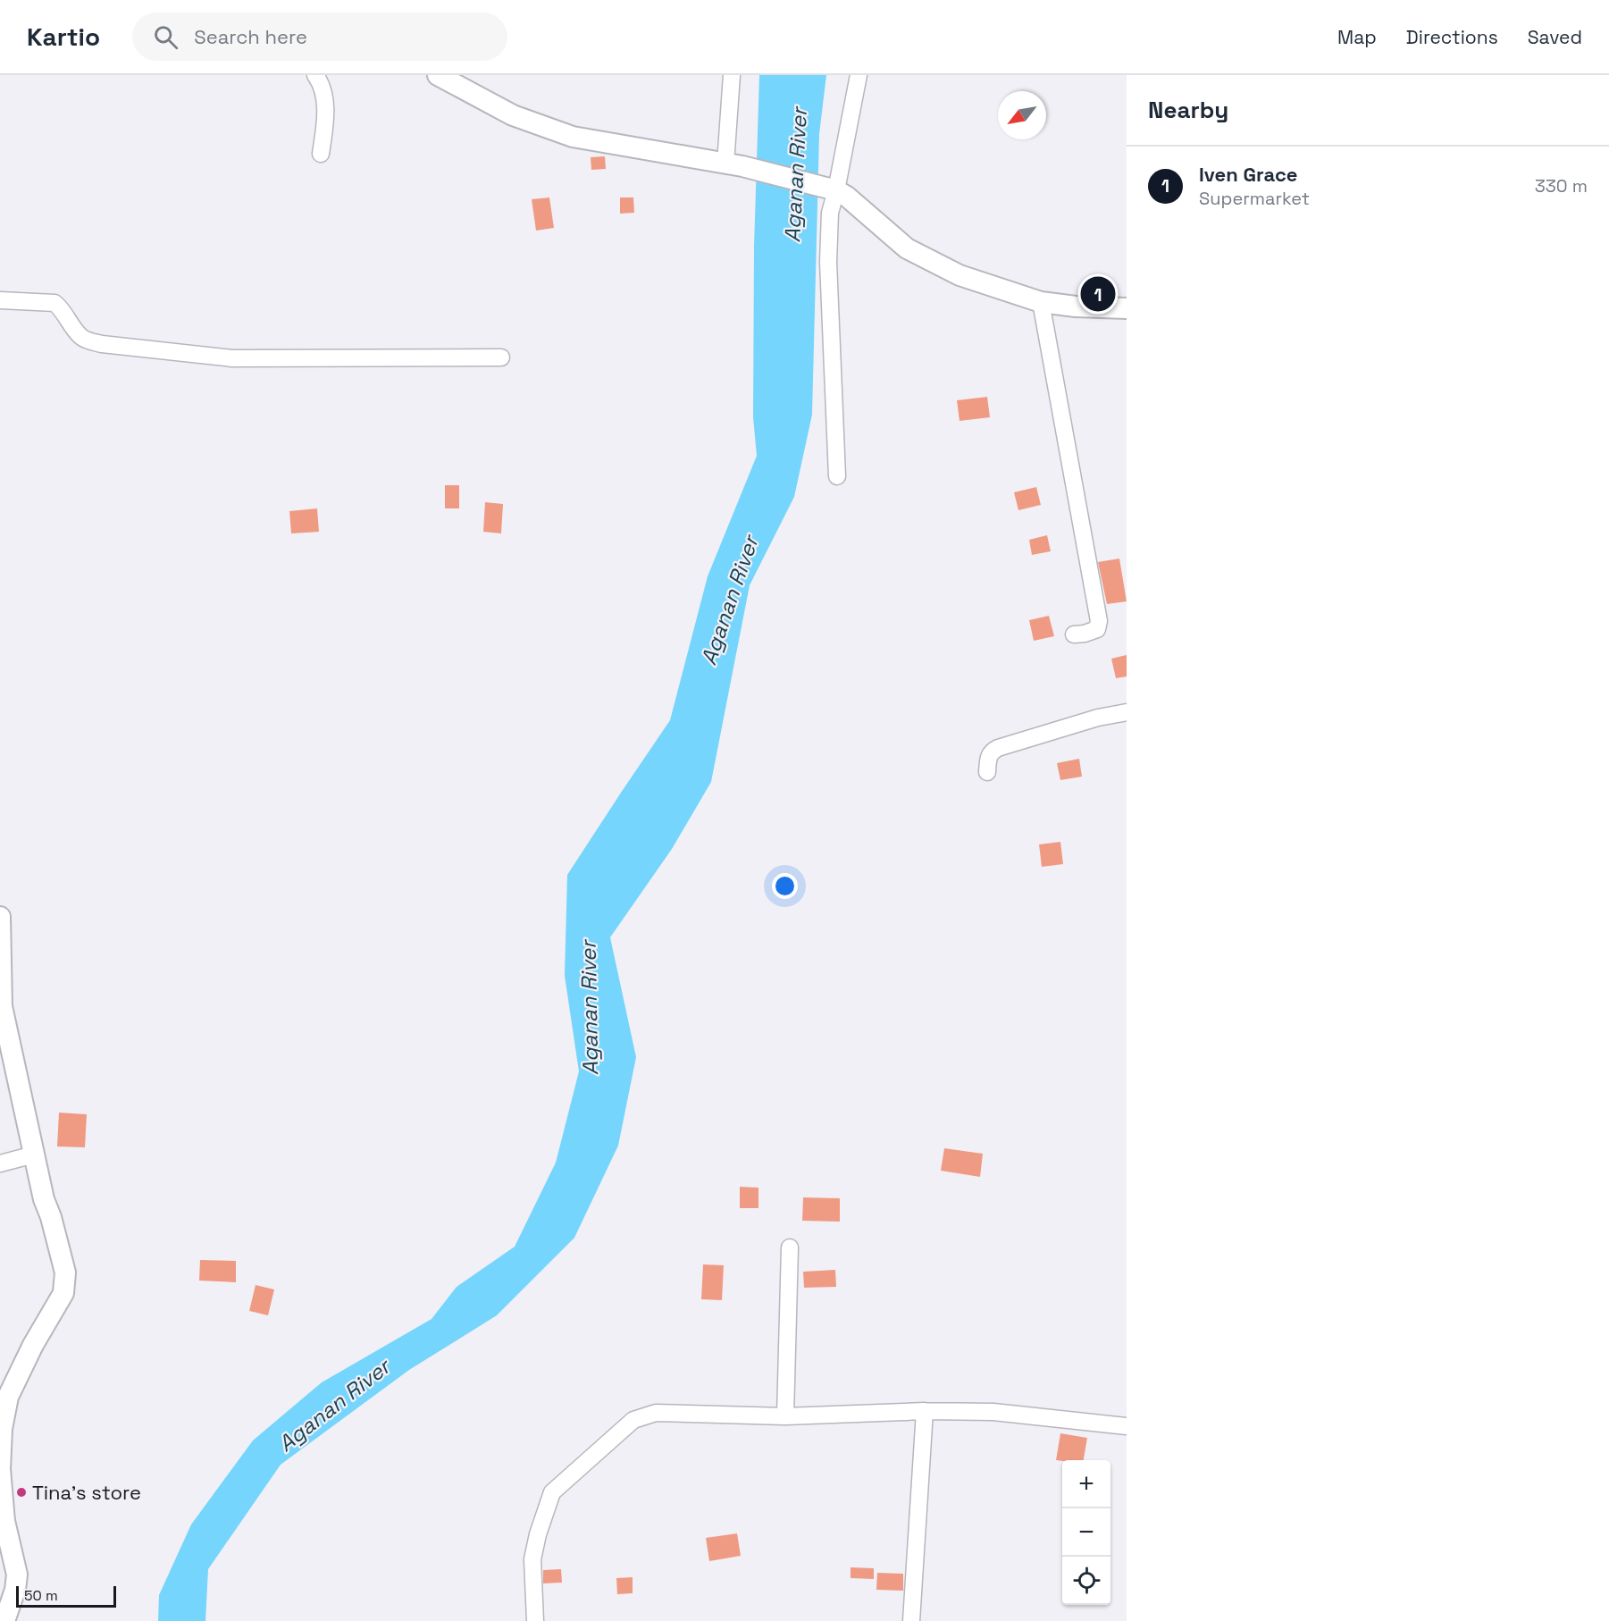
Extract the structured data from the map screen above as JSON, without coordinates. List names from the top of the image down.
{
  "water": ["Aganan River"],
  "places": ["Tina's store"],
  "scale_bar": "50 m",
  "north": "bottom left",
  "page": {
    "header": "Kartio",
    "search": "Search here",
    "nav": ["Map", "Directions", "Saved"],
    "heading": "Nearby",
    "list": [
      {
        "mark": "1",
        "name": "Iven Grace",
        "note": "Supermarket",
        "value": "330 m"
      }
    ],
    "pins": "1",
    "map_buttons": ["+", "−"],
    "scale": "50 m"
  }
}
